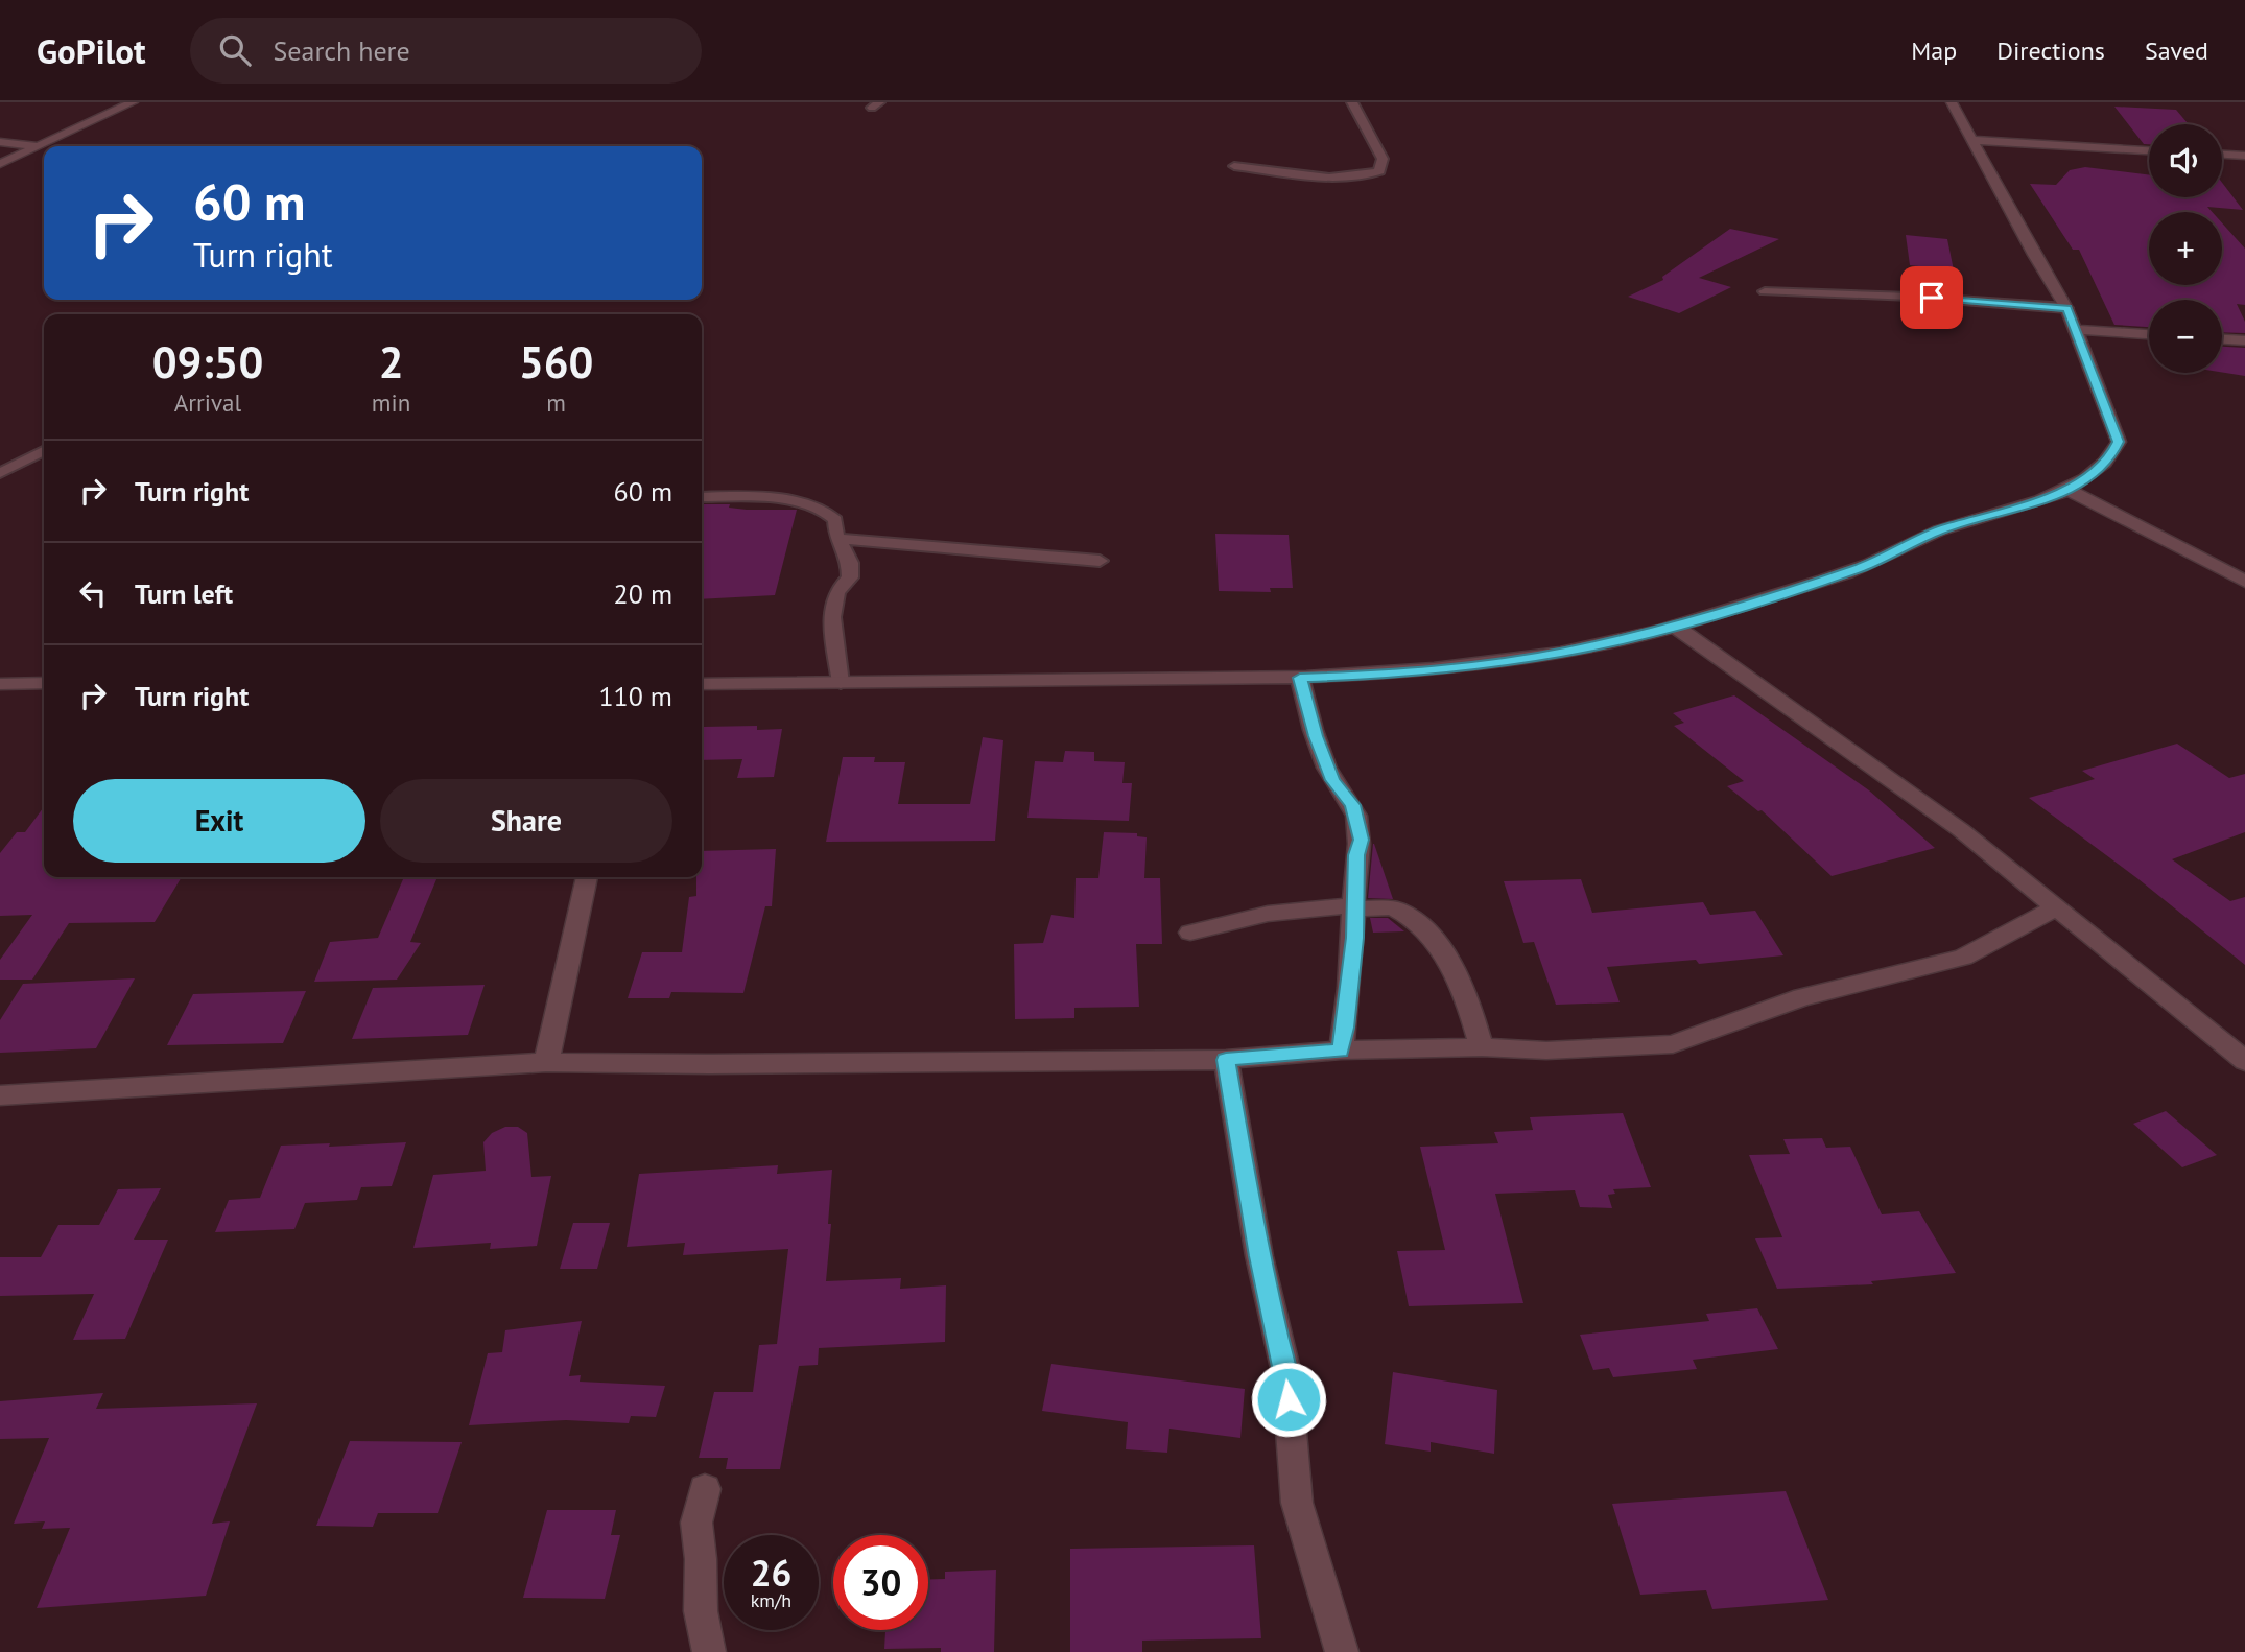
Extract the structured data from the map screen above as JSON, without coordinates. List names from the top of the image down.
{
  "page": {
    "header": "GoPilot",
    "search": "Search here",
    "nav": ["Map", "Directions", "Saved"],
    "map_buttons": ["+", "−"],
    "turn": ["60 m", "Turn right"],
    "eta": [
      "09:50",
      "Arrival",
      "2",
      "min",
      "560",
      "m"
    ],
    "list": [
      {
        "name": "Turn right",
        "value": "60 m"
      },
      {
        "name": "Turn left",
        "value": "20 m"
      },
      {
        "name": "Turn right",
        "value": "110 m"
      }
    ],
    "buttons": ["Exit", "Share"],
    "speed": "26 km/h",
    "limit": "30"
  }
}
